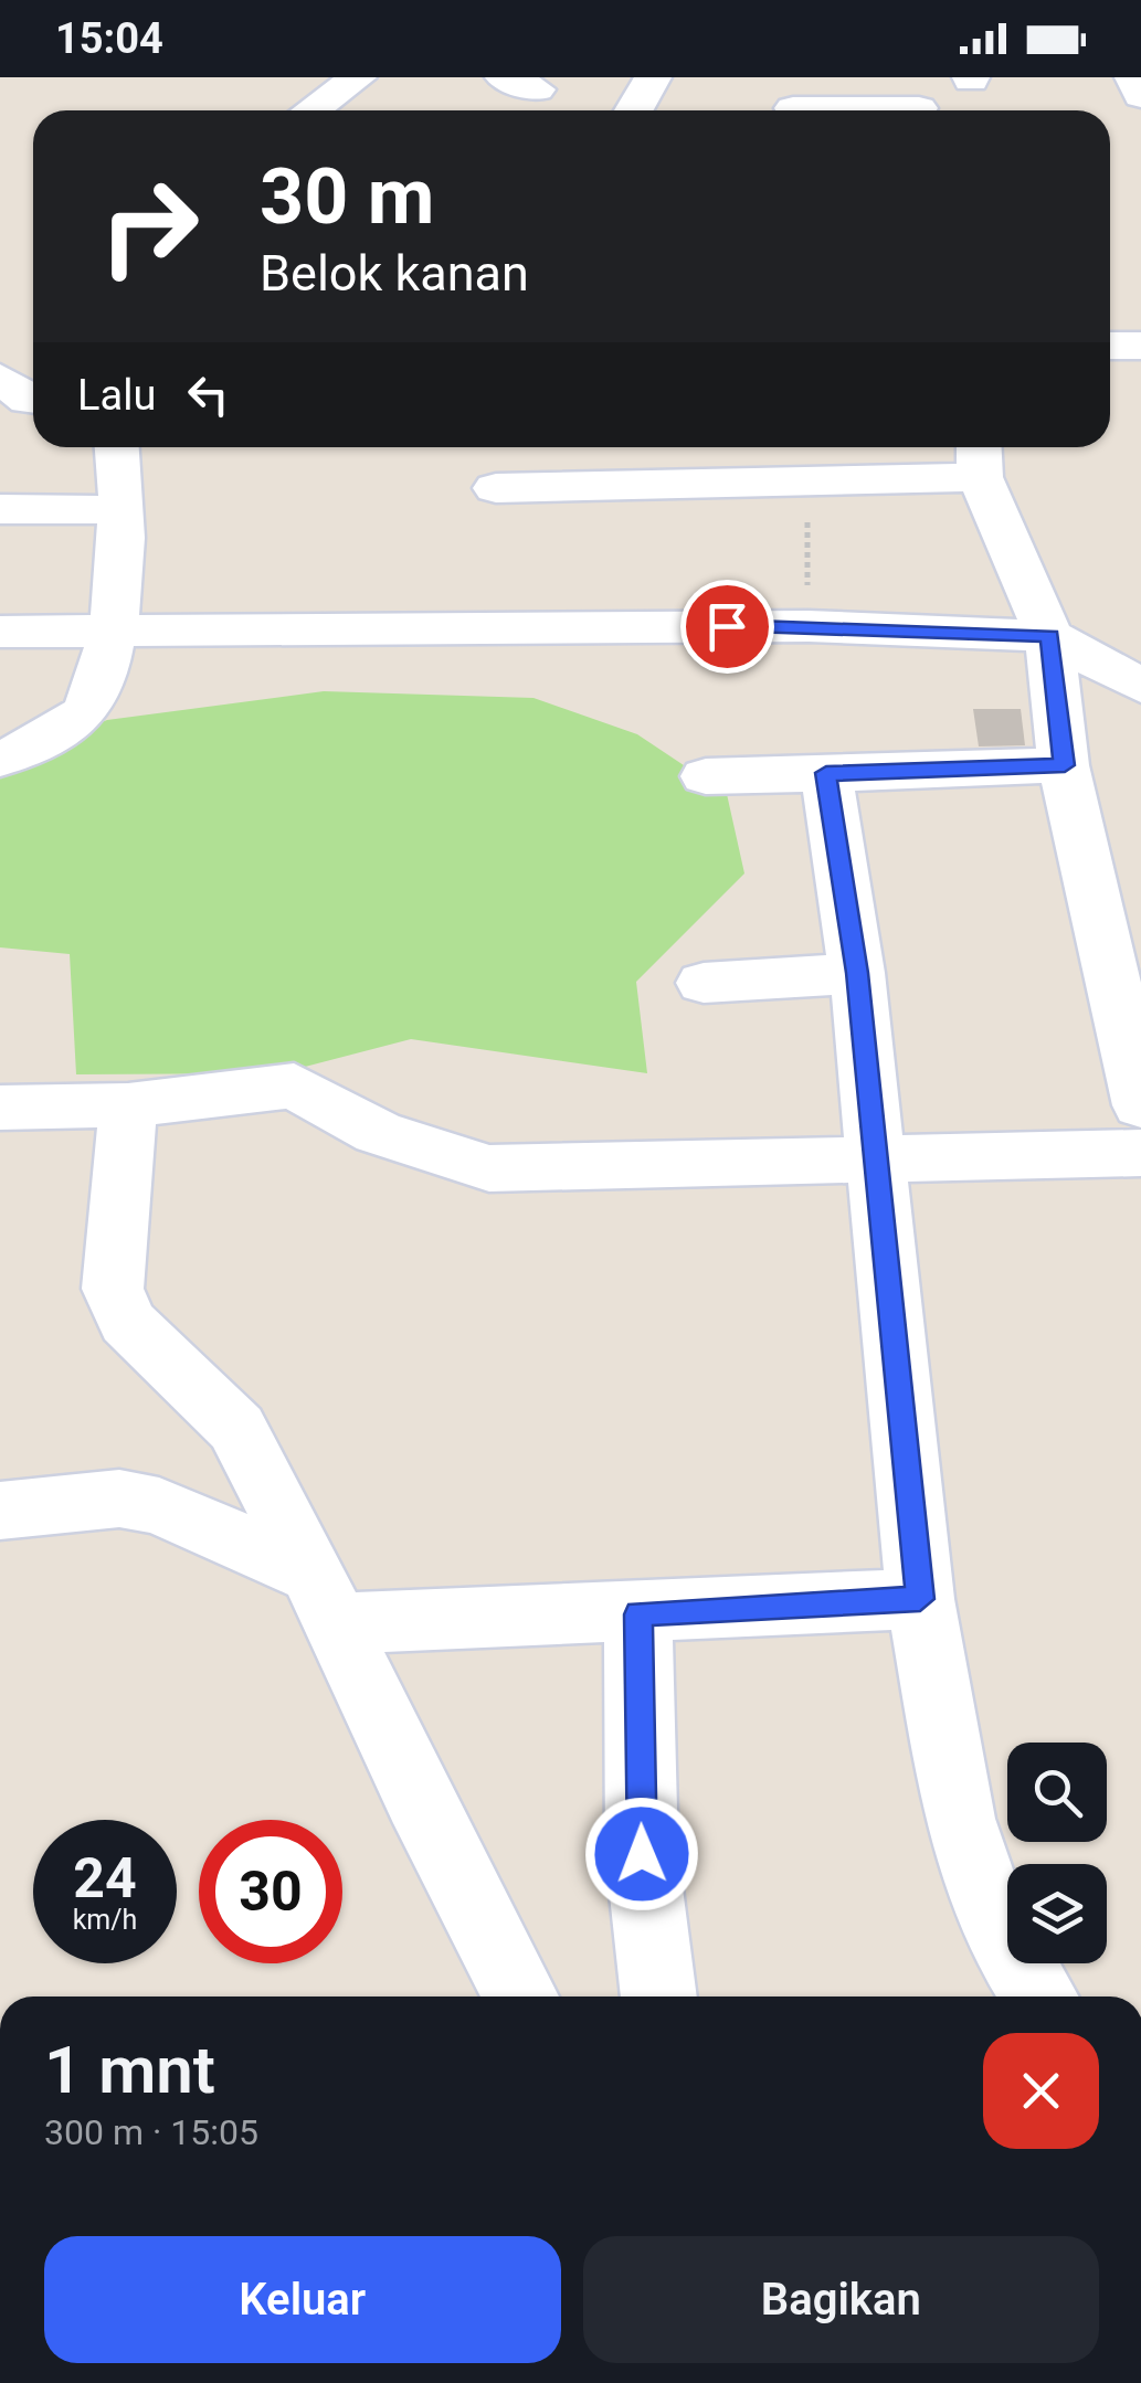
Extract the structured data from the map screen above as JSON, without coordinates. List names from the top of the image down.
{
  "page": {
    "status": "15:04",
    "turn": ["30 m", "Belok kanan"],
    "then": "Lalu",
    "speed": "24 km/h",
    "limit": "30",
    "heading": ["1 mnt", "300 m · 15:05"],
    "buttons": ["Keluar", "Bagikan"]
  }
}
